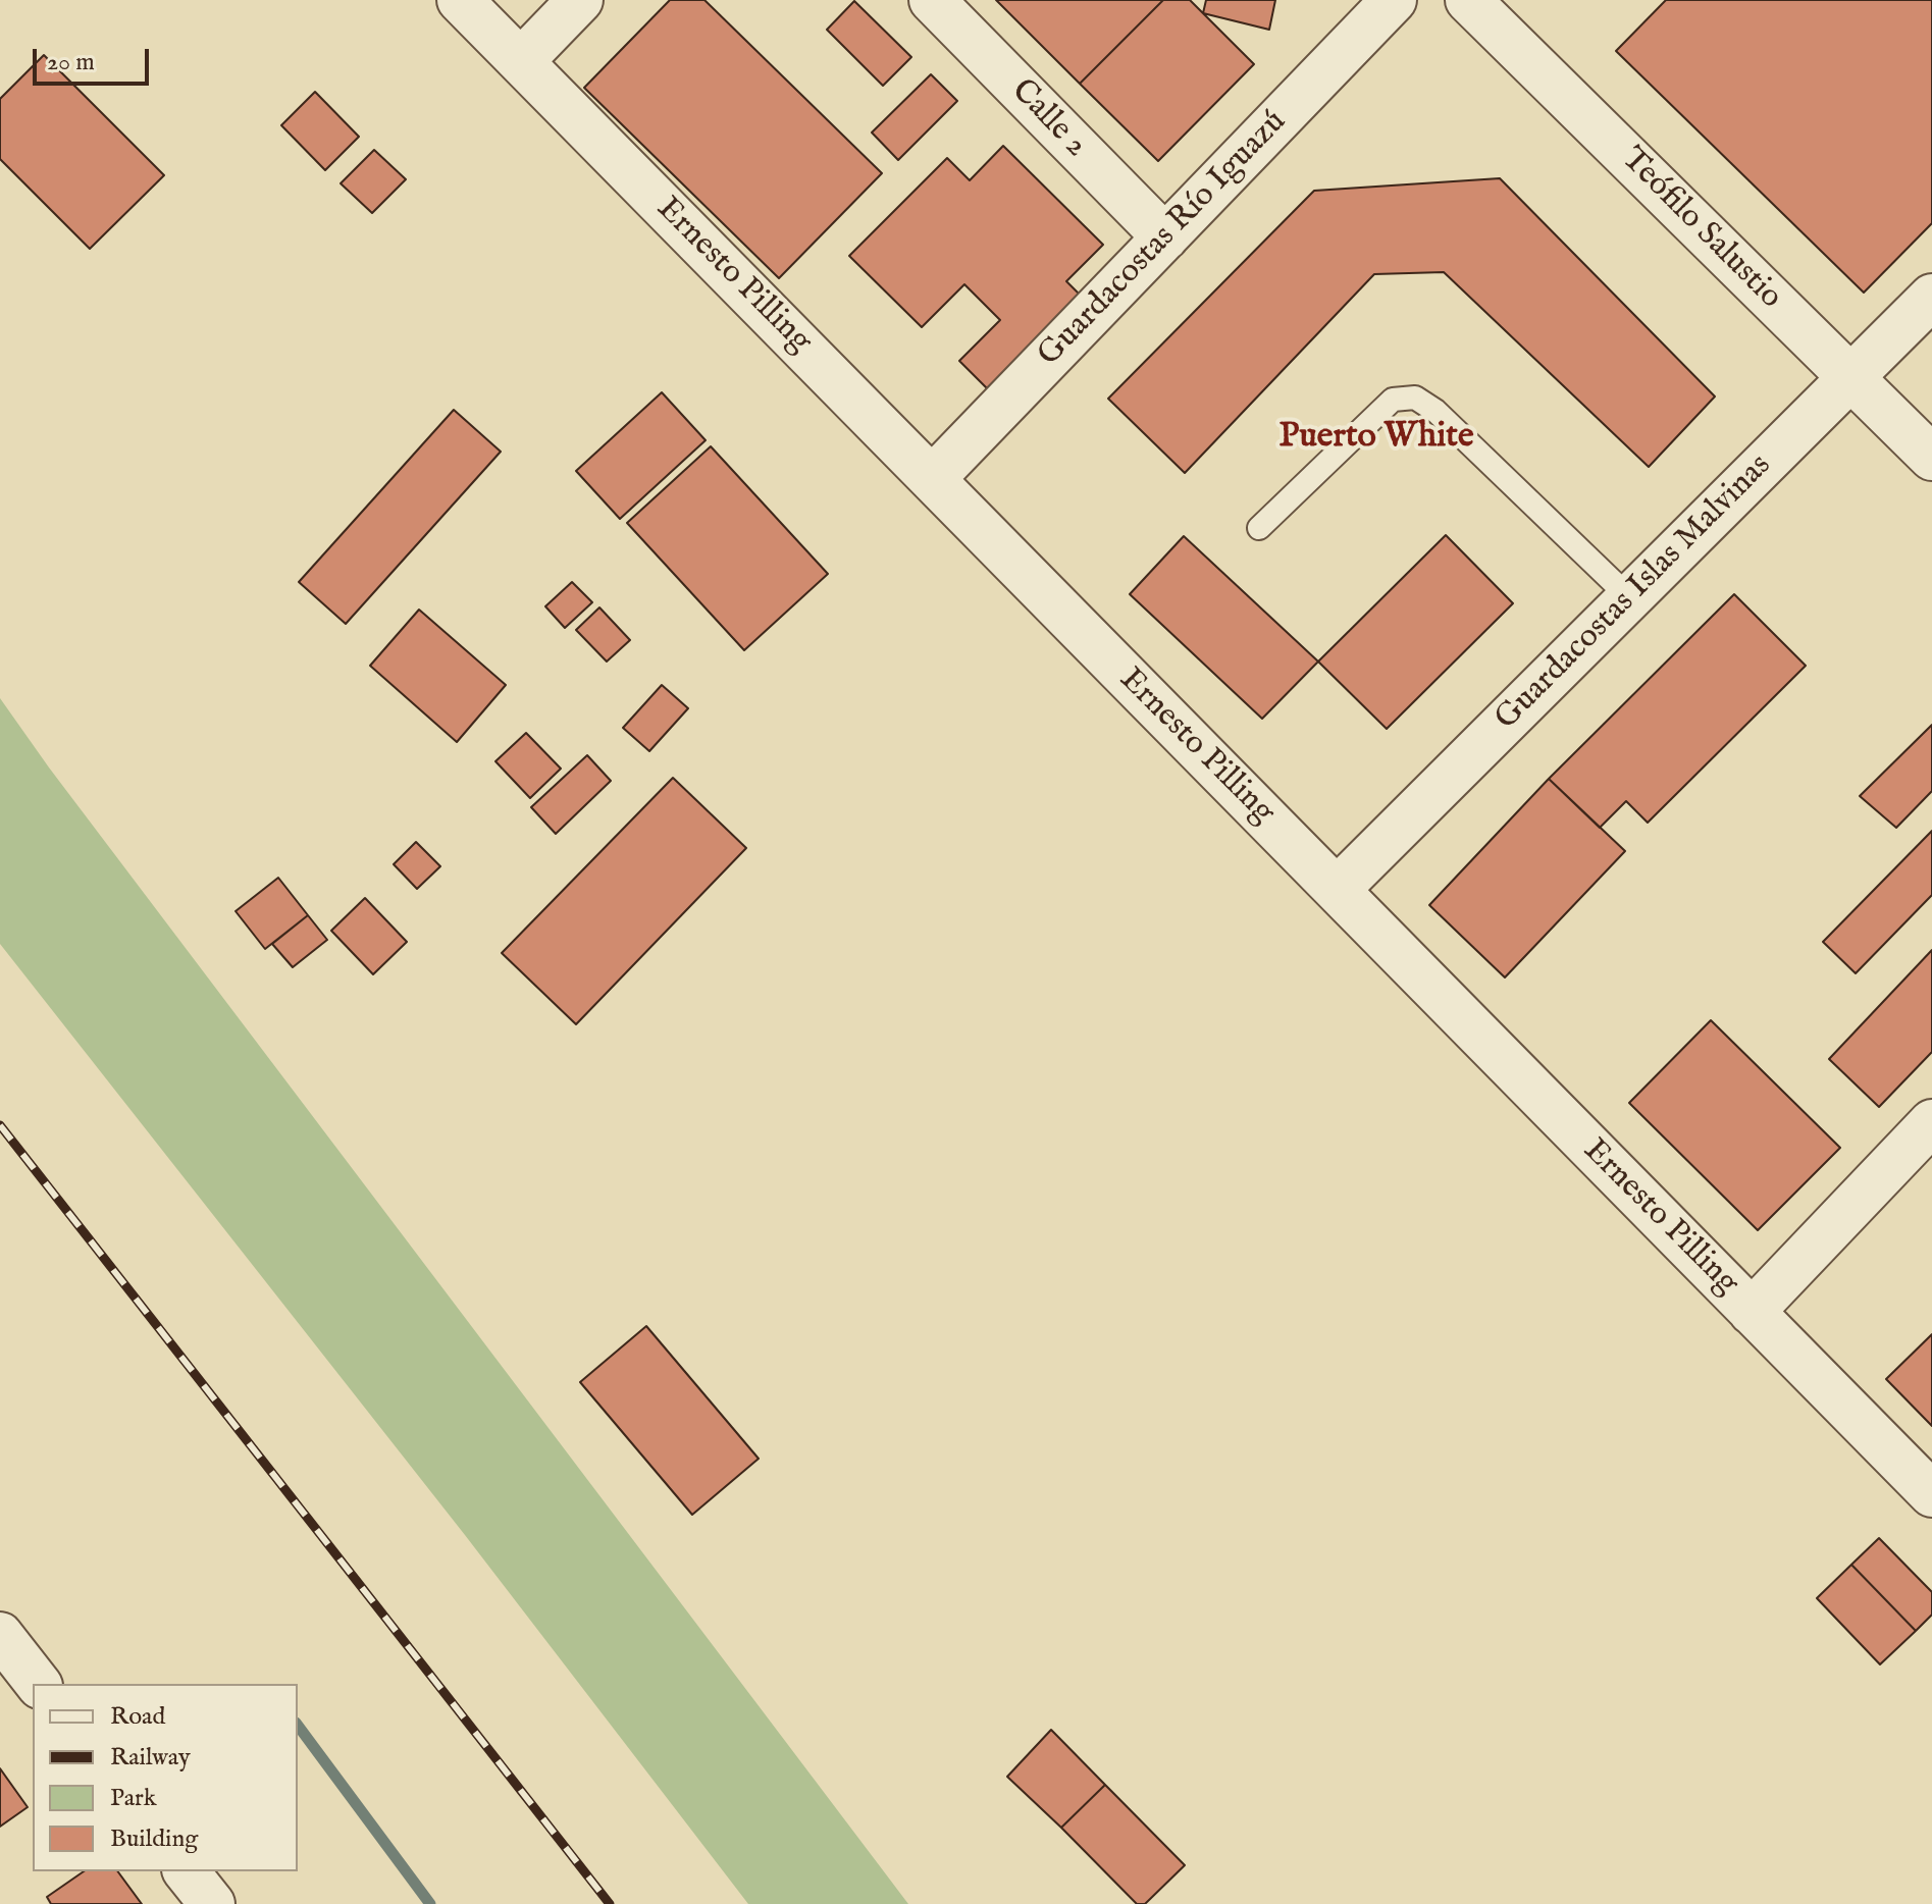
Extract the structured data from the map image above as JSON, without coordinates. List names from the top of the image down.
{
  "streets": {
    "street": [
      "Calle 2",
      "Teófilo Salustio",
      "Guardacostas Río Iguazú",
      "Ernesto Pilling",
      "Guardacostas Islas Malvinas"
    ]
  },
  "crossings": [
    ["Calle 2", "Guardacostas Río Iguazú"],
    ["Teófilo Salustio", "Guardacostas Islas Malvinas"],
    ["Guardacostas Río Iguazú", "Ernesto Pilling"],
    ["Ernesto Pilling", "Guardacostas Islas Malvinas"]
  ],
  "districts": ["Puerto White"],
  "legend": [
    "Road",
    "Railway",
    "Park",
    "Building"
  ],
  "scale_bar": "20 m"
}
